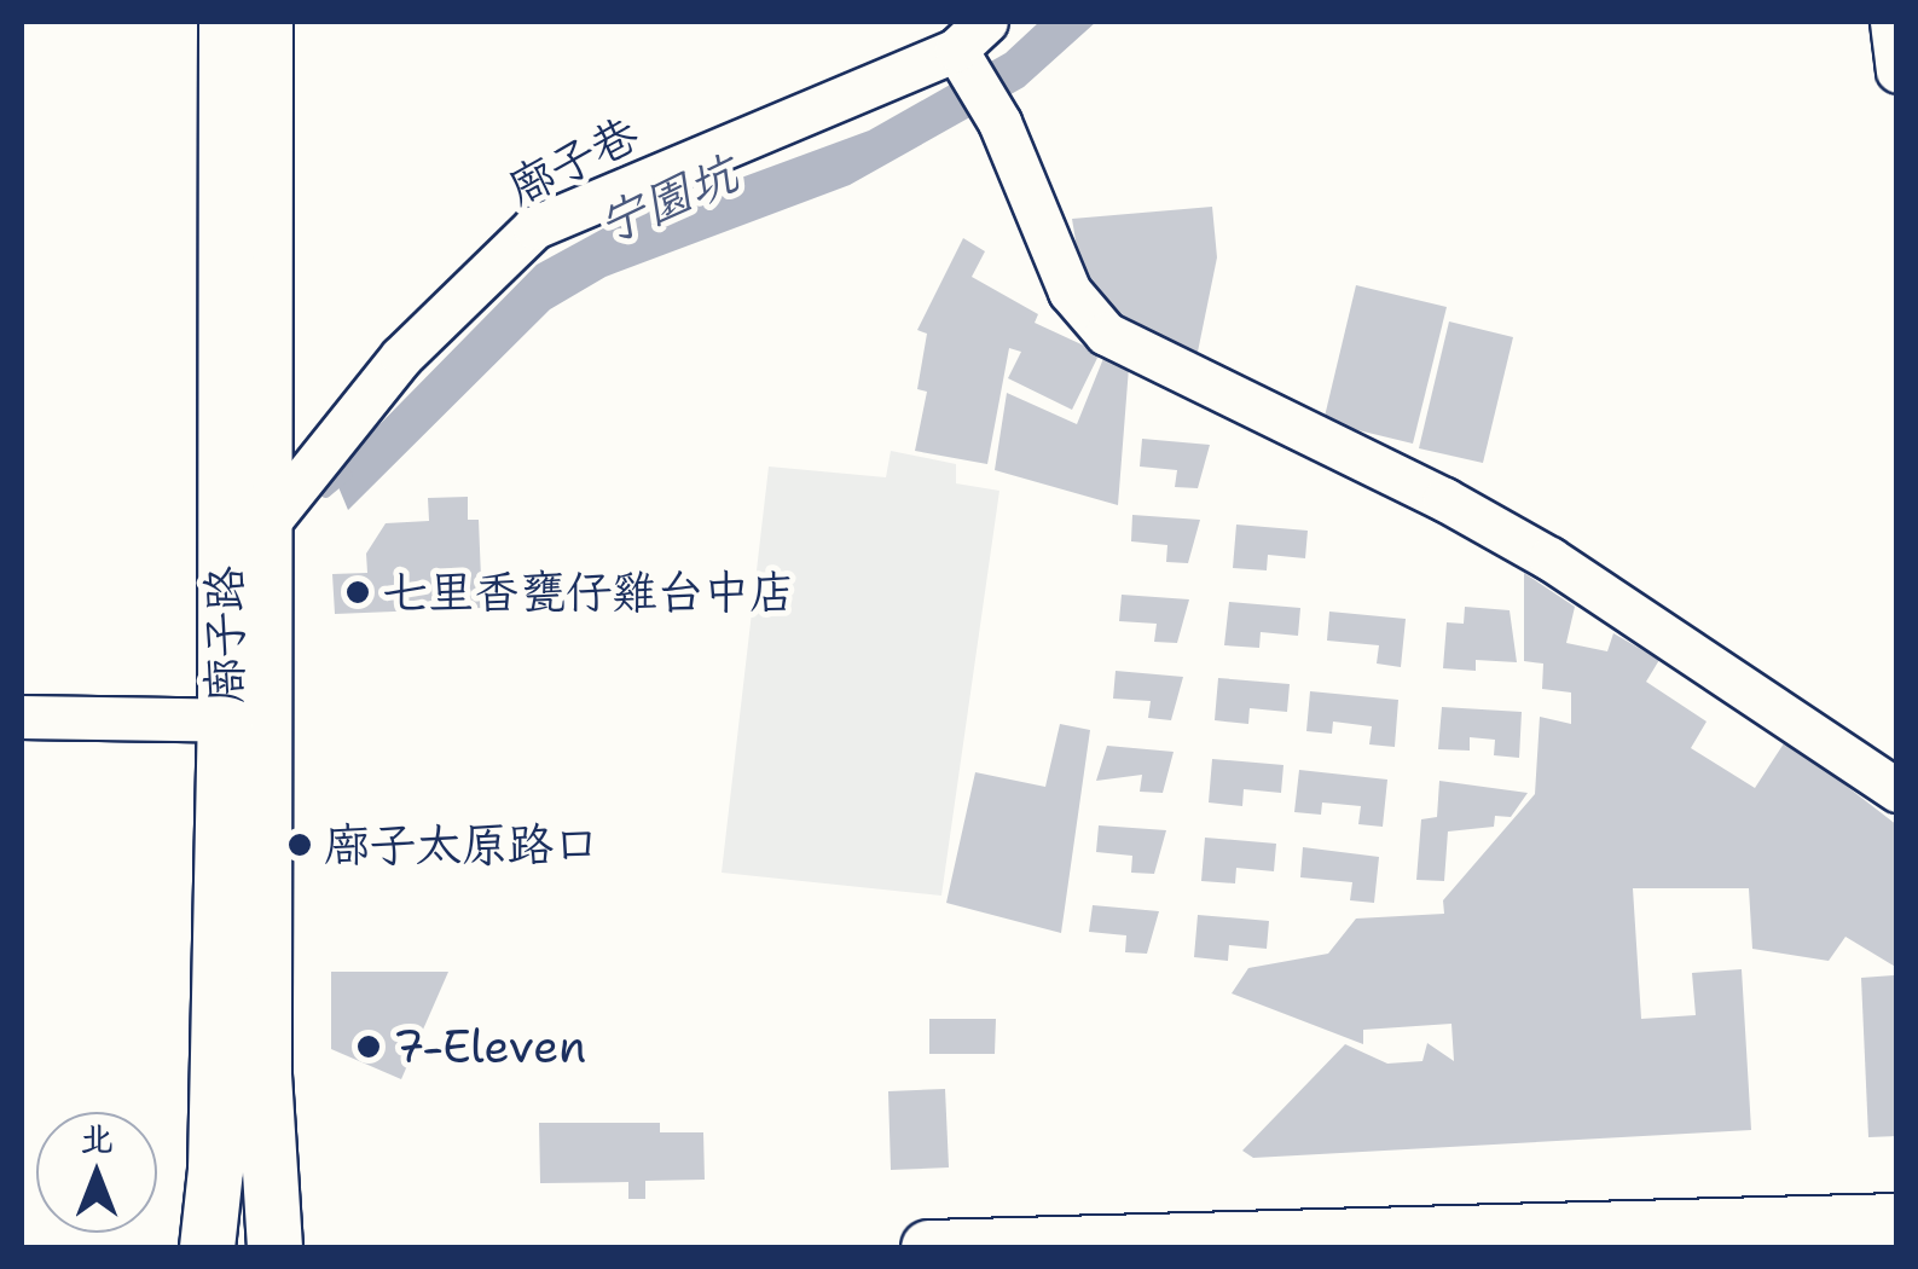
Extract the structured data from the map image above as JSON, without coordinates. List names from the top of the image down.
{
  "streets": {
    "main road": ["廍子路"],
    "street": ["廍子巷"]
  },
  "crossings": [
    ["廍子巷", "廍子路"]
  ],
  "water": ["宁園坑"],
  "places": ["七里香甕仔雞台中店", "廍子太原路口", "7-Eleven"],
  "north": "top"
}
